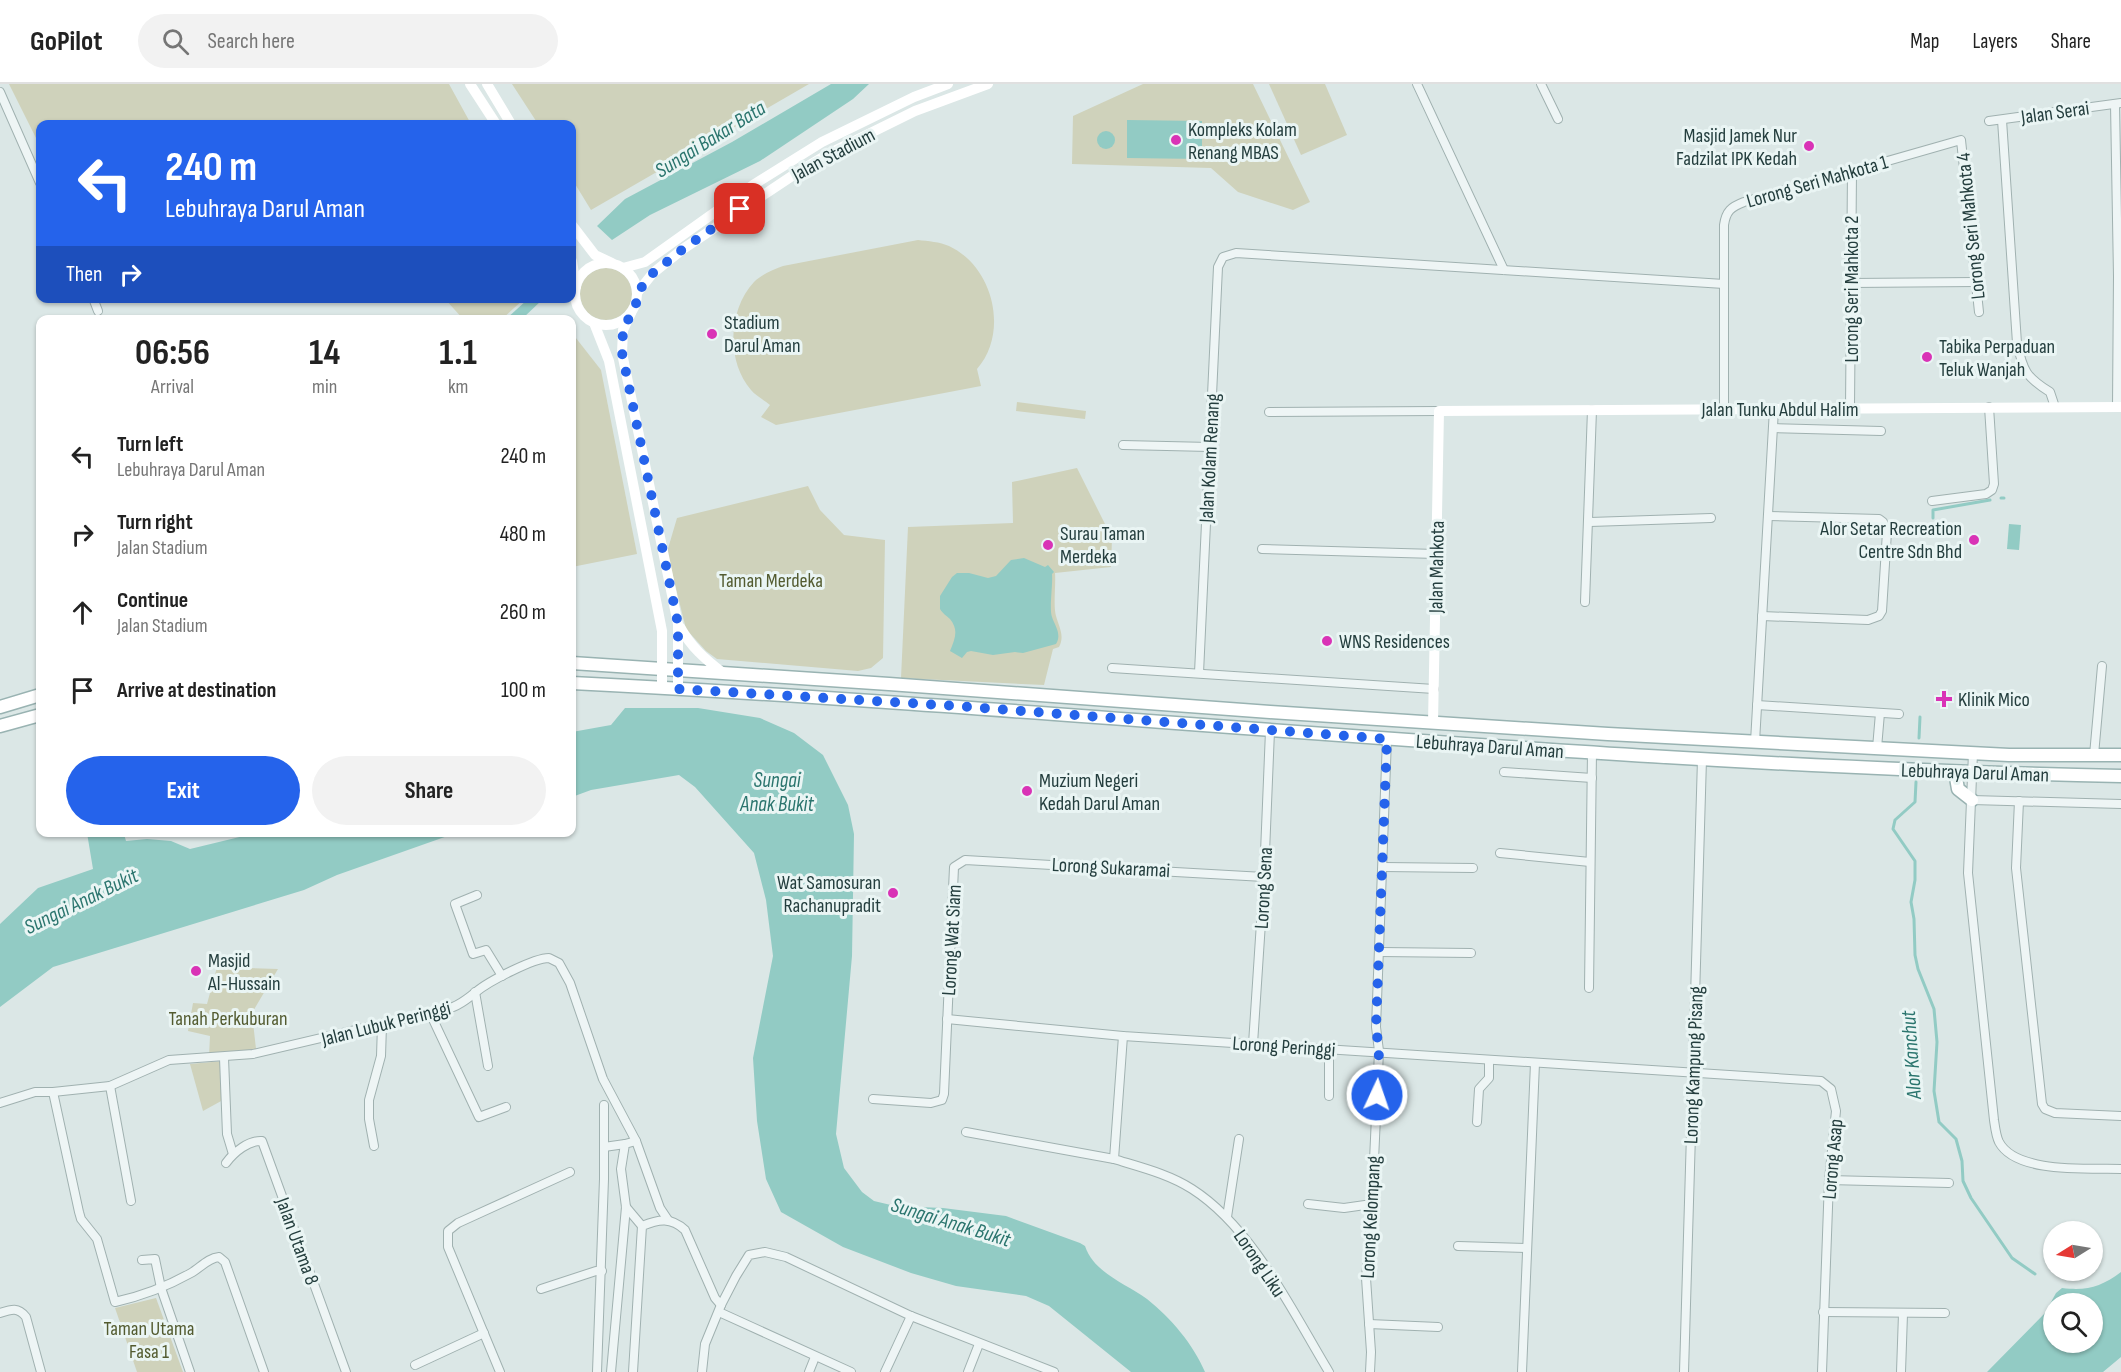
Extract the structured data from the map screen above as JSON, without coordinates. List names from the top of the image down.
{
  "streets": {
    "main road": [
      "Jalan Stadium",
      "Jalan Tunku Abdul Halim",
      "Jalan Mahkota",
      "Lebuhraya Darul Aman"
    ],
    "street": [
      "Jalan Serai",
      "Lorong Seri Mahkota 1",
      "Lorong Seri Mahkota 4",
      "Lorong Seri Mahkota 2",
      "Jalan Kolam Renang",
      "Lorong Sukaramai",
      "Lorong Sena",
      "Lorong Wat Siam",
      "Jalan Lubuk Peringgi",
      "Lorong Peringgi",
      "Lorong Kampung Pisang",
      "Lorong Asap",
      "Lorong Kelompang",
      "Jalan Utama 8",
      "Lorong Liku"
    ]
  },
  "crossings": [
    ["Jalan Serai", "Lorong Seri Mahkota 4"],
    ["Lorong Seri Mahkota 1", "Lorong Seri Mahkota 4"],
    ["Lorong Seri Mahkota 1", "Lorong Seri Mahkota 2"],
    ["Lorong Seri Mahkota 1", "Jalan Tunku Abdul Halim"],
    ["Lorong Seri Mahkota 4", "Jalan Tunku Abdul Halim"],
    ["Lorong Seri Mahkota 2", "Jalan Tunku Abdul Halim"],
    ["Jalan Tunku Abdul Halim", "Jalan Mahkota"],
    ["Jalan Mahkota", "Lebuhraya Darul Aman"],
    ["Lebuhraya Darul Aman", "Lorong Sena"],
    ["Lebuhraya Darul Aman", "Lorong Kampung Pisang"],
    ["Lebuhraya Darul Aman", "Lorong Kelompang"],
    ["Lorong Sukaramai", "Lorong Sena"],
    ["Lorong Sukaramai", "Lorong Wat Siam"],
    ["Lorong Sena", "Lorong Peringgi"],
    ["Lorong Wat Siam", "Lorong Peringgi"],
    ["Lorong Peringgi", "Lorong Kampung Pisang"],
    ["Lorong Peringgi", "Lorong Asap"],
    ["Lorong Peringgi", "Lorong Kelompang"],
    ["Lorong Kampung Pisang", "Lorong Asap"]
  ],
  "water": ["Sungai Bakar Bata", "Sungai Anak Bukit", "Alor Kanchut"],
  "parks": ["Taman Merdeka", "Tanah Perkuburan", "Taman Utama Fasa 1"],
  "places": {
    "other": [
      "Kompleks Kolam Renang MBAS",
      "Masjid Jamek Nur Fadzilat IPK Kedah",
      "Stadium Darul Aman",
      "Tabika Perpaduan Teluk Wanjah",
      "Alor Setar Recreation Centre Sdn Bhd",
      "Surau Taman Merdeka",
      "WNS Residences",
      "Muzium Negeri Kedah Darul Aman",
      "Wat Samosuran Rachanupradit",
      "Masjid Al-Hussain"
    ],
    "health": ["Klinik Mico"]
  },
  "north": "left",
  "page": {
    "header": "GoPilot",
    "search": "Search here",
    "nav": ["Map", "Layers", "Share"],
    "turn": ["240 m", "Lebuhraya Darul Aman"],
    "then": "Then",
    "eta": [
      "06:56",
      "Arrival",
      "14",
      "min",
      "1.1",
      "km"
    ],
    "list": [
      {
        "name": "Turn left",
        "note": "Lebuhraya Darul Aman",
        "value": "240 m"
      },
      {
        "name": "Turn right",
        "note": "Jalan Stadium",
        "value": "480 m"
      },
      {
        "name": "Continue",
        "note": "Jalan Stadium",
        "value": "260 m"
      },
      {
        "name": "Arrive at destination",
        "value": "100 m"
      }
    ],
    "buttons": ["Exit", "Share"]
  }
}
